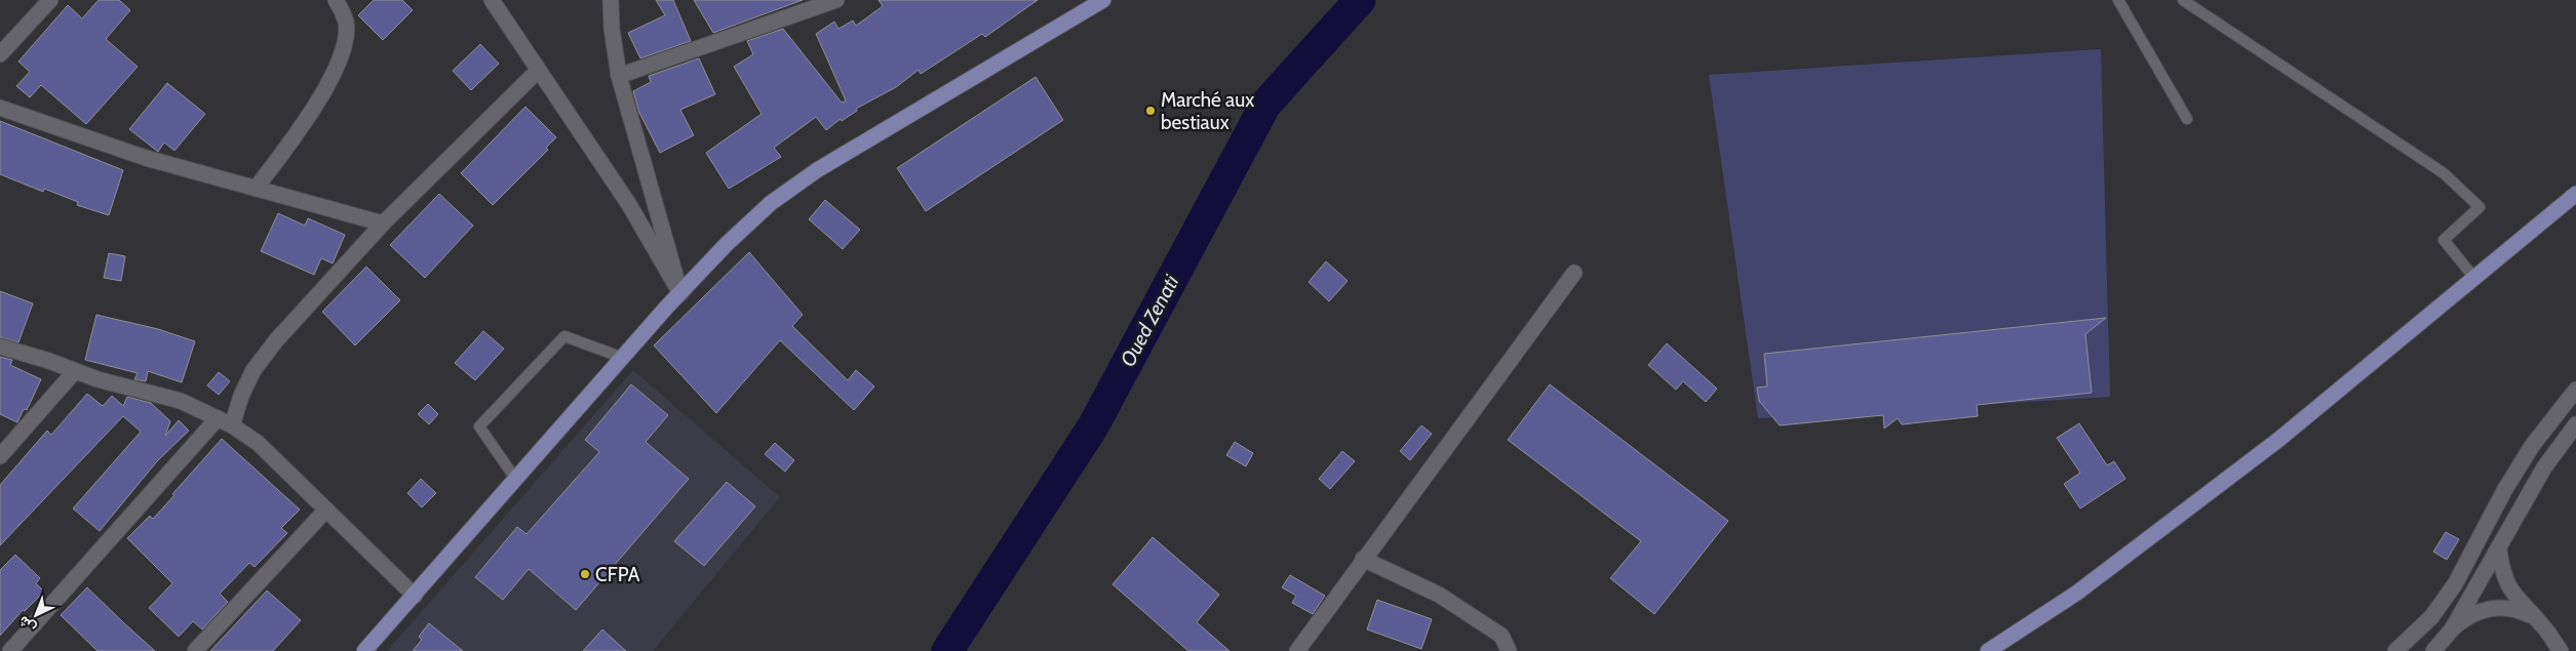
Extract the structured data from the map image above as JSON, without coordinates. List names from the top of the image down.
{
  "water": ["Oued Zenati"],
  "places": ["Marché aux bestiaux", "CFPA"],
  "north": "bottom left"
}
